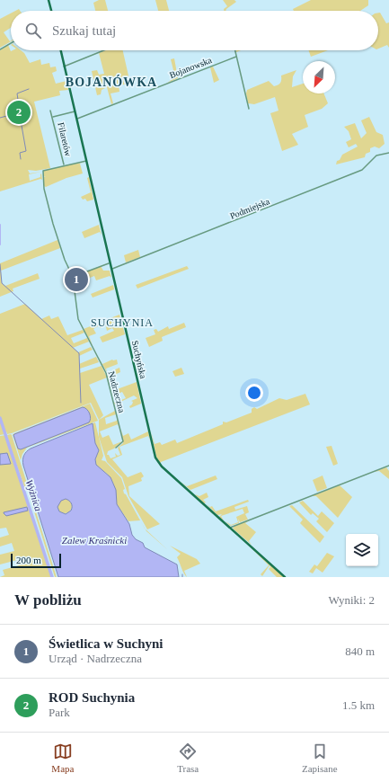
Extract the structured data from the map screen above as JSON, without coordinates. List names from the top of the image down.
{
  "streets": {
    "street": [
      "Bojanowska",
      "Filaretów",
      "Podmiejska",
      "Suchyńska",
      "Nadrzeczna"
    ]
  },
  "crossings": [
    ["Filaretów", "Nadrzeczna"],
    ["Podmiejska", "Suchyńska"]
  ],
  "districts": ["BOJANÓWKA", "SUCHYNIA"],
  "water": ["Wyżnica", "Zalew Kraśnicki"],
  "scale_bar": "200 m",
  "north": "bottom left",
  "page": {
    "search": "Szukaj tutaj",
    "pins": ["2", "1"],
    "scale": "200 m",
    "heading": ["W pobliżu", "Wyniki: 2"],
    "list": [
      {
        "mark": "1",
        "name": "Świetlica w Suchyni",
        "note": "Urząd · Nadrzeczna",
        "value": "840 m"
      },
      {
        "mark": "2",
        "name": "ROD Suchynia",
        "note": "Park",
        "value": "1.5 km"
      }
    ],
    "nav": ["Mapa", "Trasa", "Zapisane"]
  }
}
